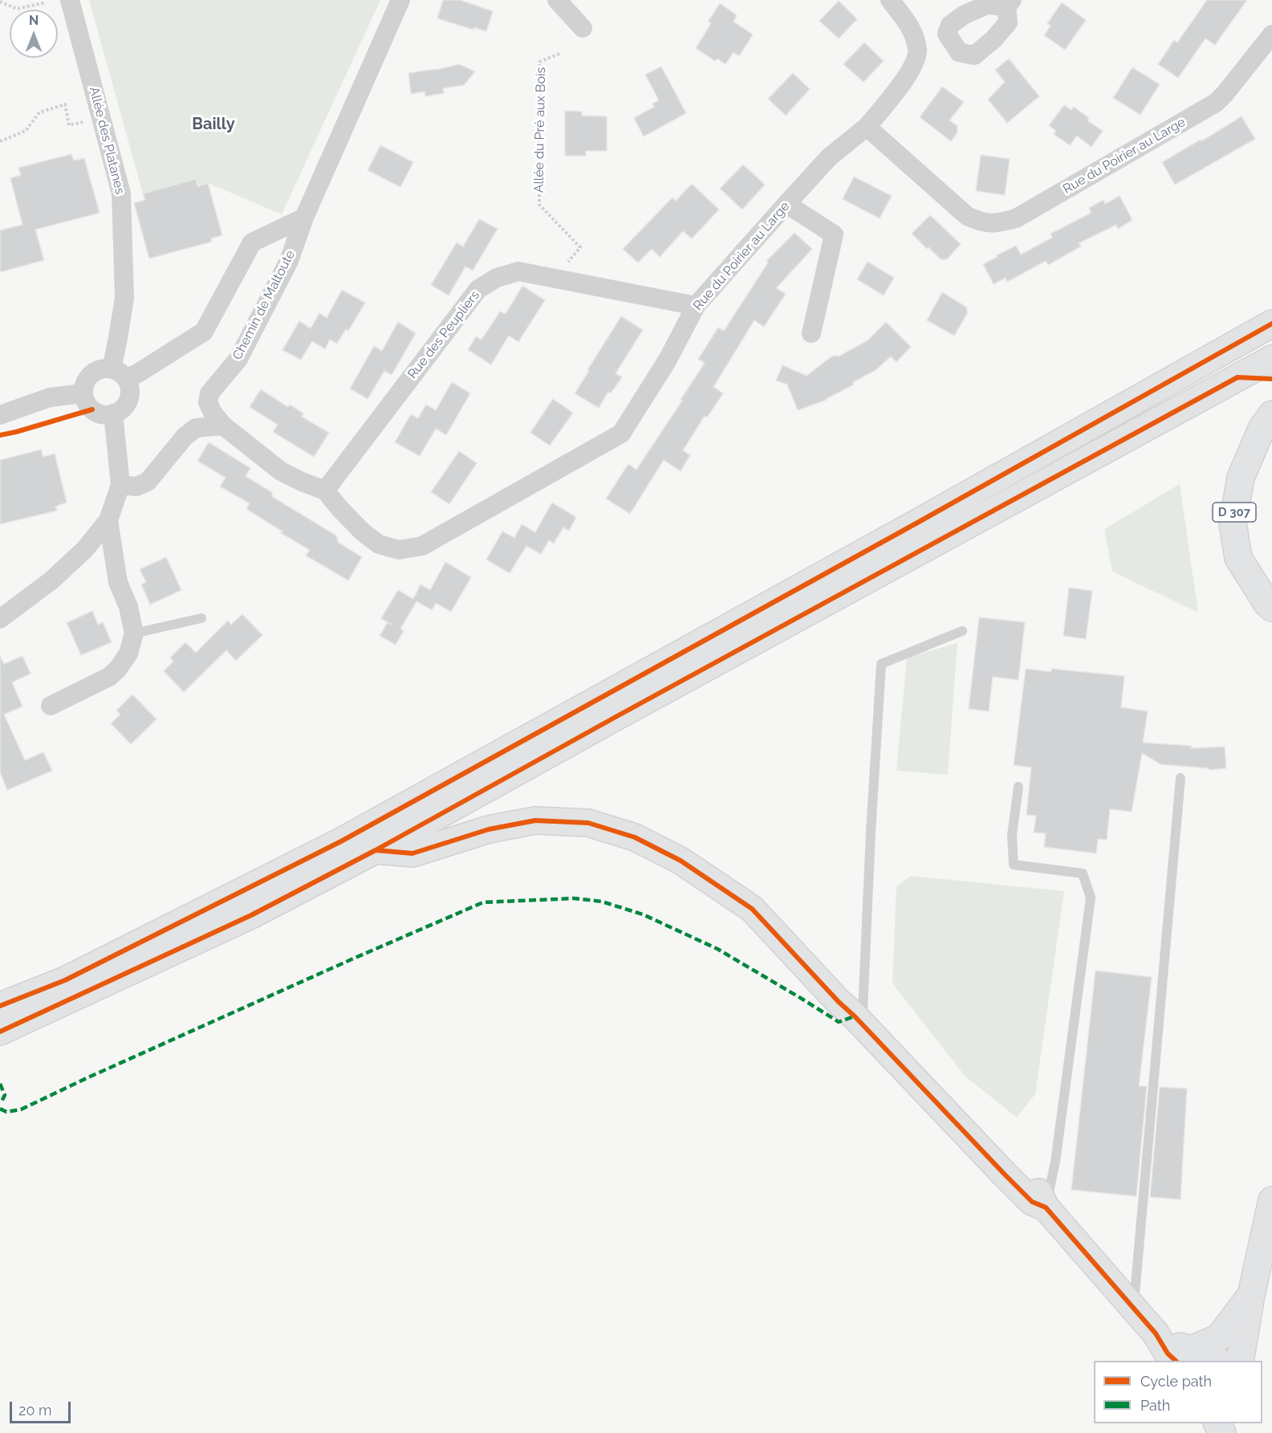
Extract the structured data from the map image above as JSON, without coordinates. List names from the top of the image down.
{
  "streets": {
    "main road": ["D 307"],
    "street": [
      "Allée des Platanes",
      "Rue du Poirier au Large",
      "Chemin de Maltoute",
      "Rue des Peupliers"
    ],
    "path": ["Allée du Pré aux Bois"]
  },
  "crossings": [
    ["Allée du Pré aux Bois", "Rue des Peupliers"],
    ["Allée des Platanes", "Chemin de Maltoute"],
    ["Rue du Poirier au Large", "Chemin de Maltoute"],
    ["Rue du Poirier au Large", "Rue des Peupliers"]
  ],
  "districts": ["Bailly"],
  "legend": ["Cycle path", "Path"],
  "scale_bar": "20 m",
  "north": "top"
}
